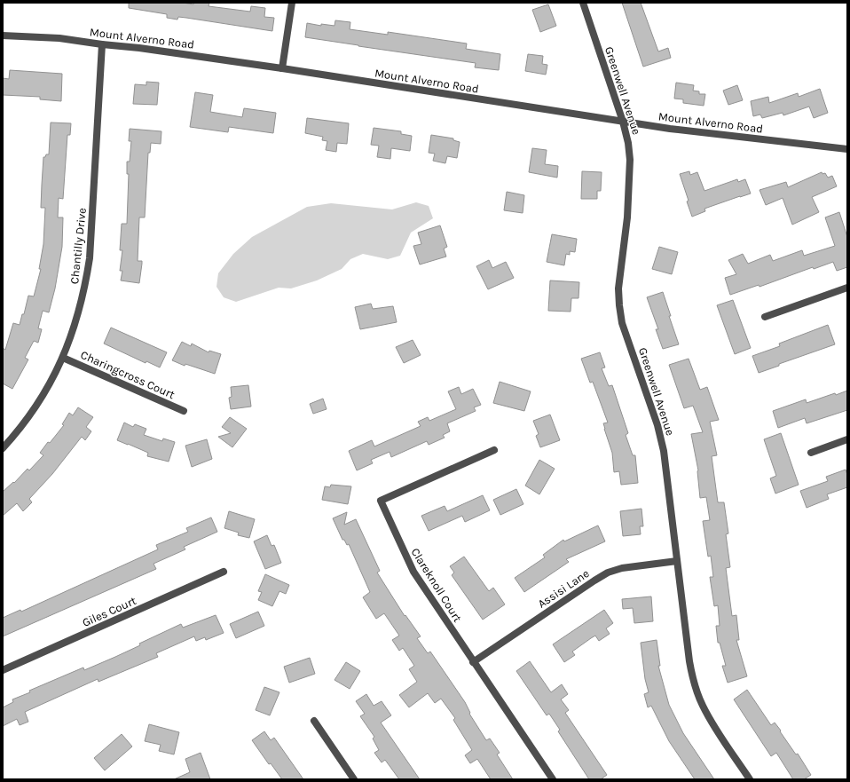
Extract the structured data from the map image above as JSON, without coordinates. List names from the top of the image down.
{
  "streets": {
    "street": [
      "Mount Alverno Road",
      "Greenwell Avenue",
      "Chantilly Drive",
      "Charingcross Court",
      "Clareknoll Court",
      "Assisi Lane",
      "Giles Court"
    ]
  },
  "crossings": [
    ["Mount Alverno Road", "Greenwell Avenue"],
    ["Mount Alverno Road", "Chantilly Drive"],
    ["Greenwell Avenue", "Assisi Lane"],
    ["Chantilly Drive", "Charingcross Court"],
    ["Clareknoll Court", "Assisi Lane"]
  ]
}
